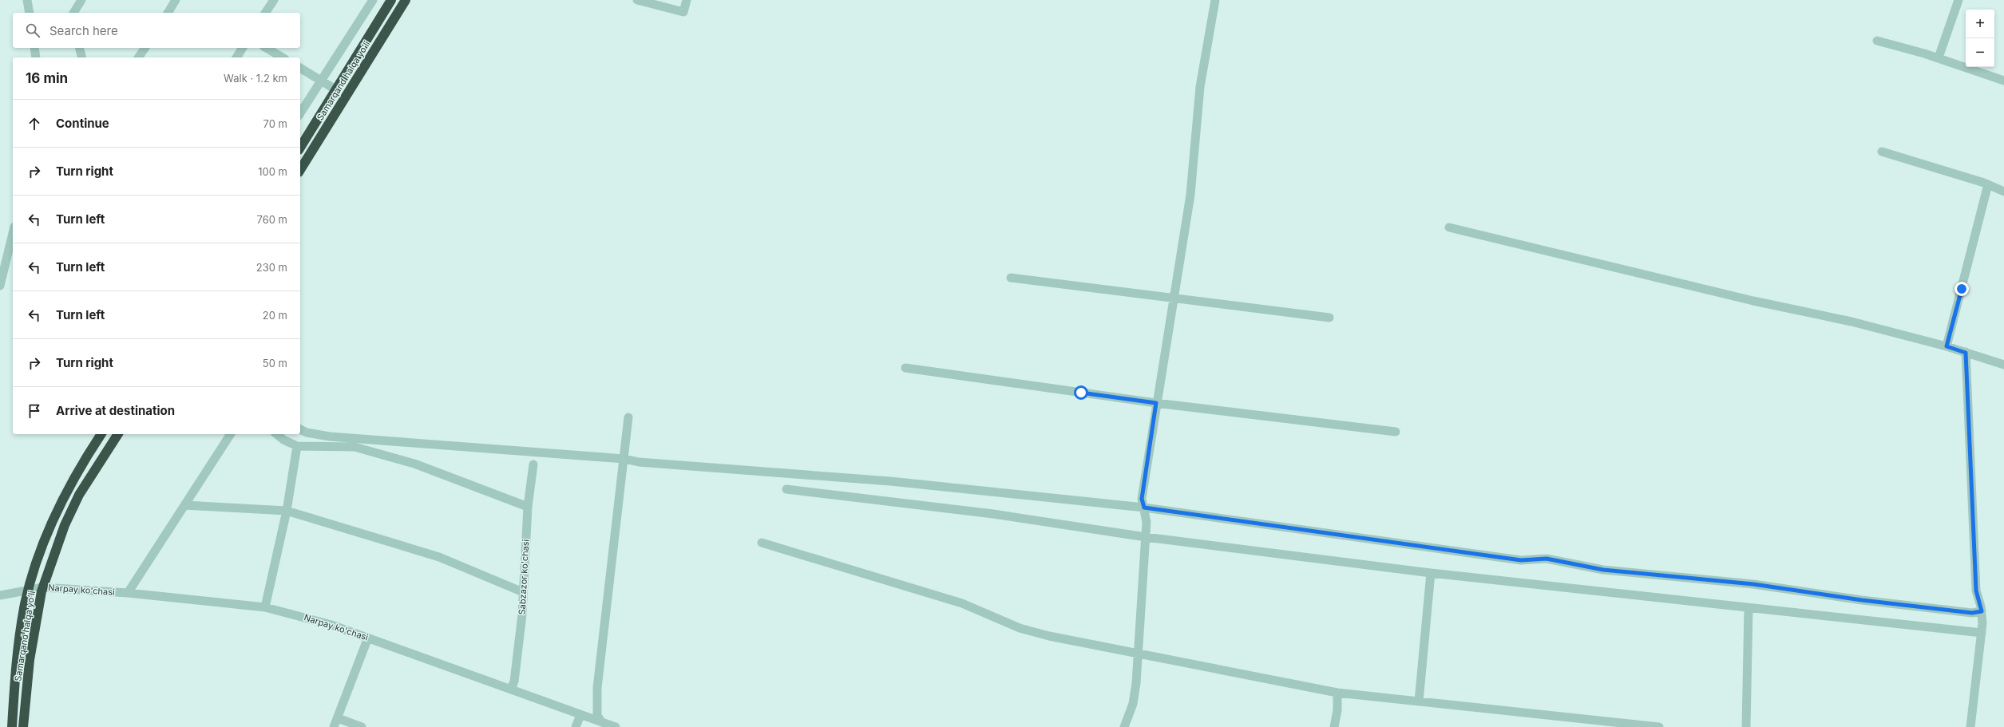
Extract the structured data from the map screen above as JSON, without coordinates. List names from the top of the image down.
{
  "streets": {
    "highway": ["Samarqand halqa yoʻli"],
    "street": ["Sabzazor ko'chasi", "Narpay ko'chasi"]
  },
  "crossings": [
    ["Samarqand halqa yoʻli", "Narpay ko'chasi"],
    ["Sabzazor ko'chasi", "Narpay ko'chasi"]
  ],
  "page": {
    "map_buttons": ["+", "−"],
    "search": "Search here",
    "heading": ["16 min", "Walk · 1.2 km"],
    "list": [
      ["Continue", "70 m"],
      ["Turn right", "100 m"],
      ["Turn left", "760 m"],
      ["Turn left", "230 m"],
      ["Turn left", "20 m"],
      ["Turn right", "50 m"],
      "Arrive at destination"
    ]
  }
}
